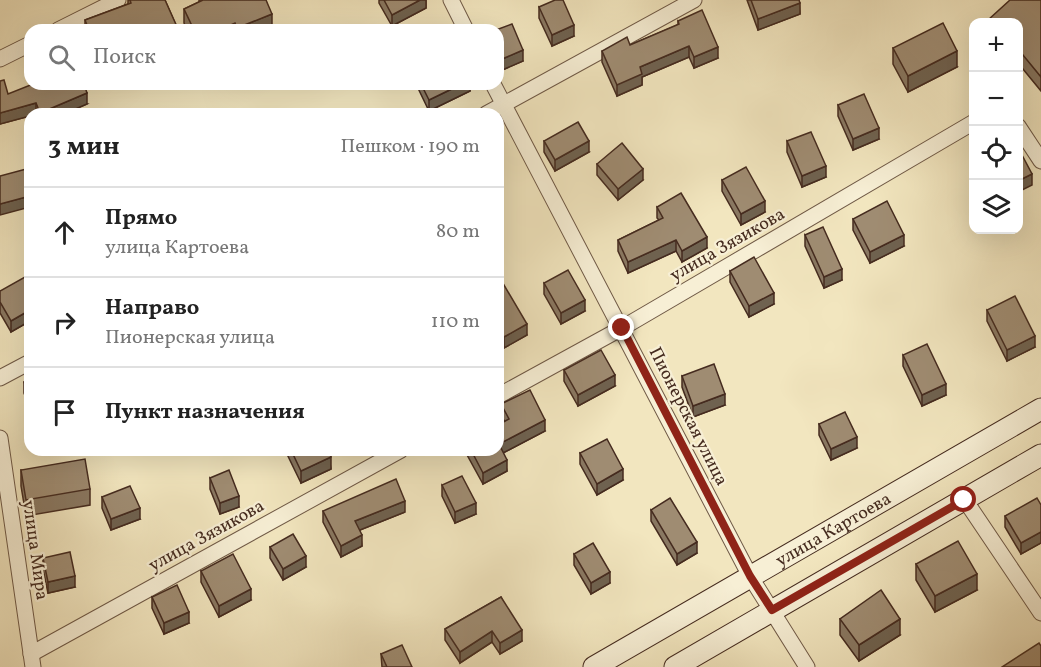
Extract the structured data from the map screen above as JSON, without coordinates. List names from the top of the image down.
{
  "streets": {
    "main road": ["улица Картоева"],
    "street": ["улица Зязикова", "Пионерская улица", "улица Мира"]
  },
  "crossings": [
    ["улица Зязикова", "Пионерская улица"],
    ["улица Зязикова", "улица Мира"],
    ["Пионерская улица", "улица Картоева"]
  ],
  "page": {
    "map_buttons": ["+", "−"],
    "search": "Поиск",
    "heading": ["3 мин", "Пешком · 190 m"],
    "list": [
      ["Прямо", "улица Картоева", "80 m"],
      ["Направо", "Пионерская улица", "110 m"],
      "Пункт назначения"
    ]
  }
}
